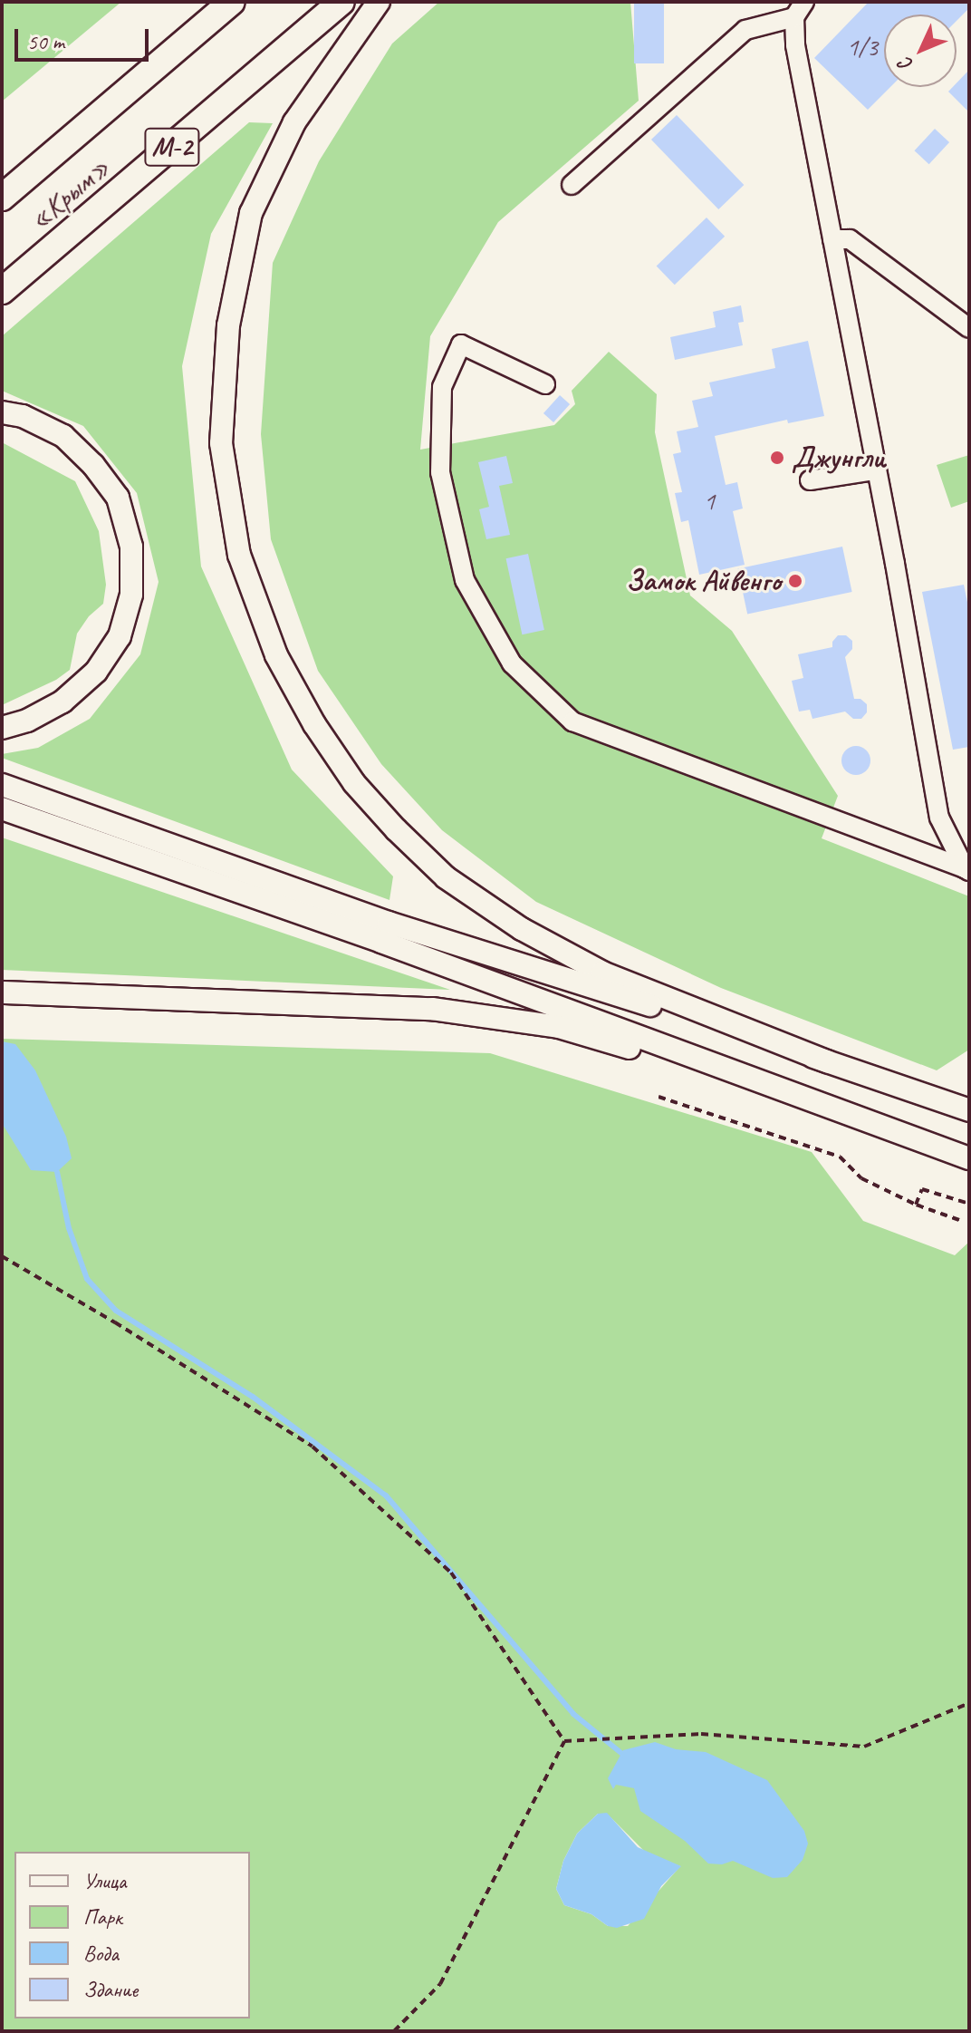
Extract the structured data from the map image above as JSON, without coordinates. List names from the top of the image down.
{
  "streets": {
    "highway": ["М-2", "«Крым»"]
  },
  "places": ["Джунгли", "Замок Айвенго"],
  "house_numbers": ["1/3", "1"],
  "legend": [
    "Улица",
    "Парк",
    "Вода",
    "Здание"
  ],
  "scale_bar": "50 m",
  "north": "bottom left"
}
